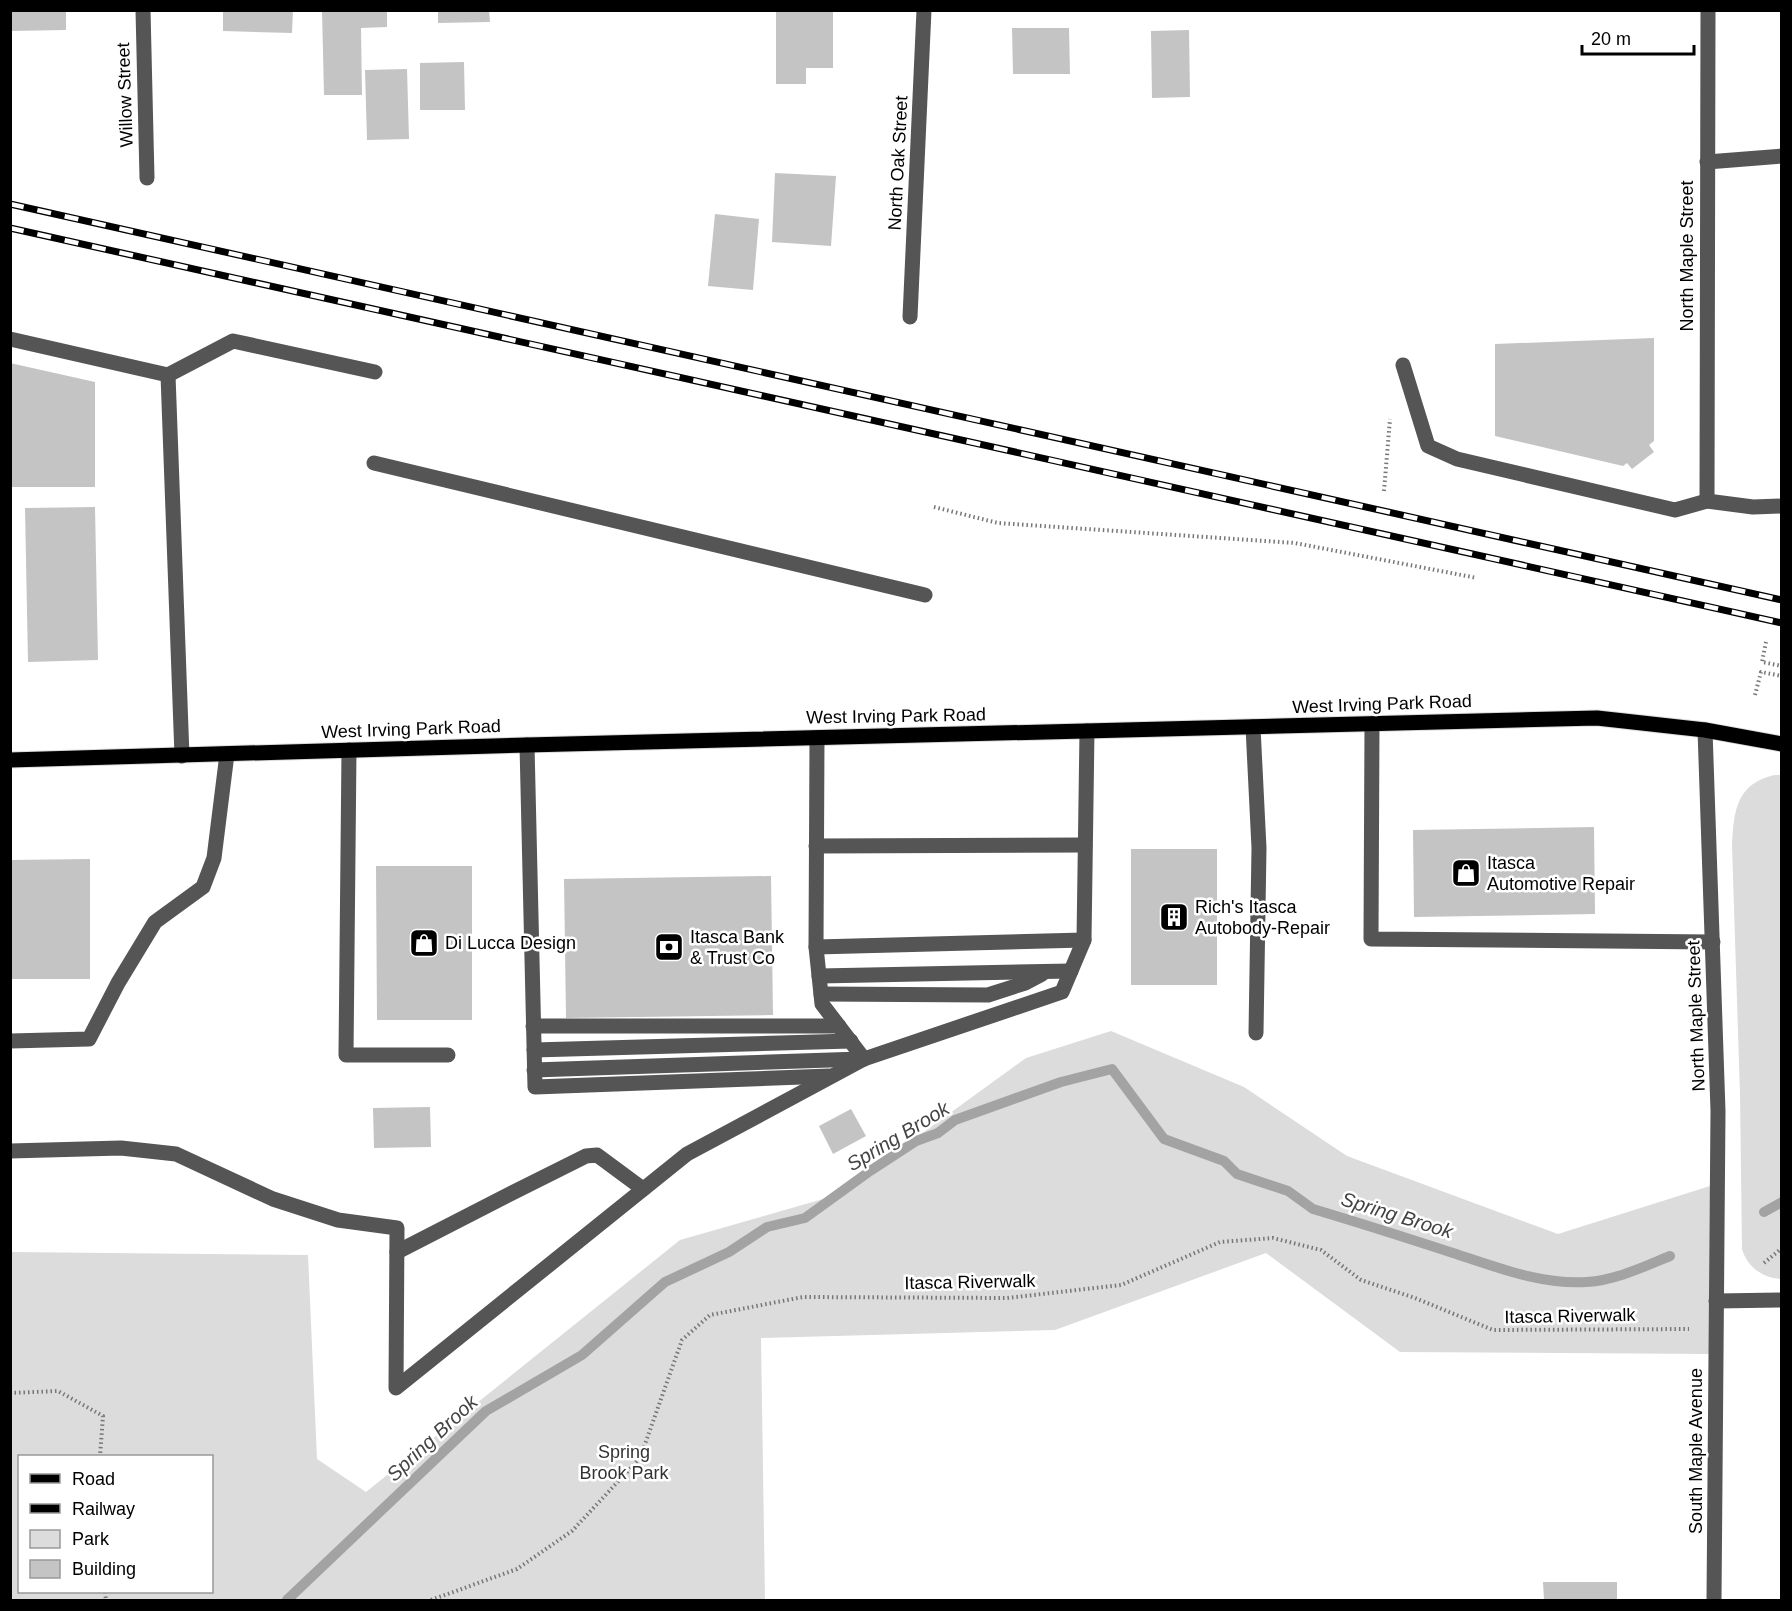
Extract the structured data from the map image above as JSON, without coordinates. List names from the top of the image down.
{
  "streets": {
    "main road": ["West Irving Park Road"],
    "street": [
      "Willow Street",
      "North Oak Street",
      "North Maple Street",
      "South Maple Avenue"
    ],
    "path": ["Itasca Riverwalk"]
  },
  "crossings": [
    ["North Maple Street", "West Irving Park Road"],
    ["North Maple Street", "South Maple Avenue"]
  ],
  "water": ["Spring Brook"],
  "parks": ["Spring Brook Park"],
  "places": {
    "shop": ["Itasca Automotive Repair", "Di Lucca Design"],
    "building": ["Rich's Itasca Autobody-Repair"],
    "bank": ["Itasca Bank & Trust Co"]
  },
  "legend": [
    "Road",
    "Railway",
    "Park",
    "Building"
  ],
  "scale_bar": "20 m"
}
